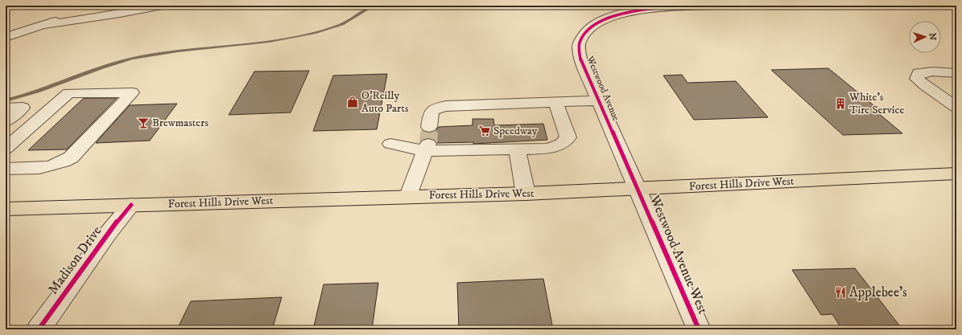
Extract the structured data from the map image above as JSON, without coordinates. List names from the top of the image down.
{
  "streets": {
    "main road": ["Forest Hills Drive West"],
    "street": ["Westwood Avenue", "Westwood Avenue West", "Madison Drive"]
  },
  "crossings": [
    ["Westwood Avenue", "Forest Hills Drive West"],
    ["Westwood Avenue", "Westwood Avenue West"],
    ["Forest Hills Drive West", "Westwood Avenue West"],
    ["Forest Hills Drive West", "Madison Drive"]
  ],
  "places": {
    "shop": ["O'Reilly Auto Parts"],
    "building": ["White's Tire Service"],
    "bar": ["Brewmasters"],
    "supermarket": ["Speedway"],
    "restaurant": ["Applebee's"]
  },
  "north": "right"
}
